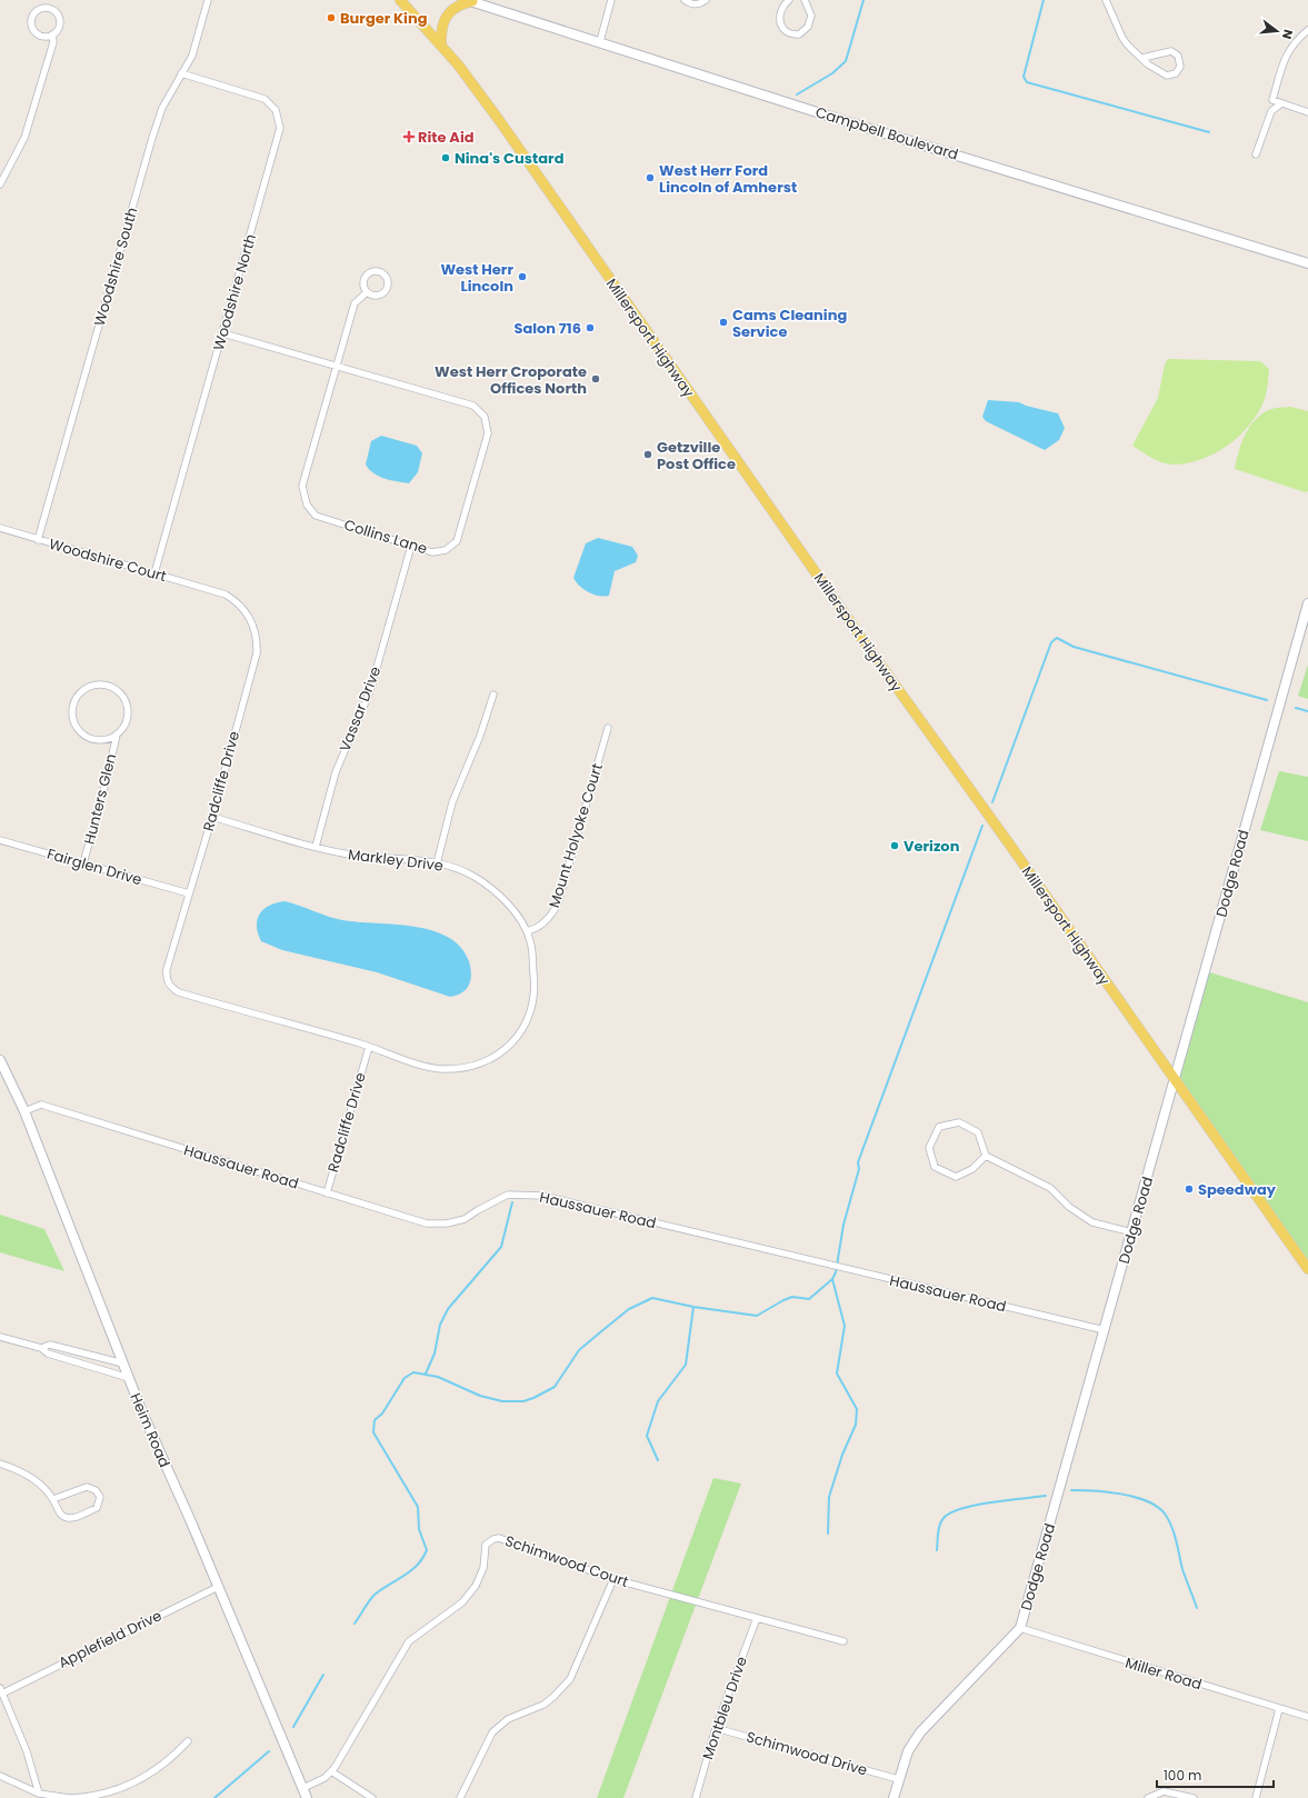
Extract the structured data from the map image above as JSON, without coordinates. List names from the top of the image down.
{
  "streets": {
    "main road": ["Millersport Highway"],
    "street": [
      "Campbell Boulevard",
      "Woodshire South",
      "Woodshire North",
      "Collins Lane",
      "Woodshire Court",
      "Vassar Drive",
      "Radcliffe Drive",
      "Hunters Glen",
      "Mount Holyoke Court",
      "Markley Drive",
      "Fairglen Drive",
      "Dodge Road",
      "Haussauer Road",
      "Heim Road",
      "Schimwood Court",
      "Applefield Drive",
      "Miller Road",
      "Montbleu Drive",
      "Schimwood Drive"
    ]
  },
  "crossings": [
    ["Woodshire South", "Woodshire North"],
    ["Woodshire South", "Woodshire Court"],
    ["Woodshire North", "Collins Lane"],
    ["Woodshire North", "Woodshire Court"],
    ["Millersport Highway", "Dodge Road"],
    ["Collins Lane", "Vassar Drive"],
    ["Woodshire Court", "Radcliffe Drive"],
    ["Vassar Drive", "Markley Drive"],
    ["Radcliffe Drive", "Markley Drive"],
    ["Radcliffe Drive", "Fairglen Drive"],
    ["Radcliffe Drive", "Haussauer Road"],
    ["Hunters Glen", "Fairglen Drive"],
    ["Mount Holyoke Court", "Markley Drive"],
    ["Dodge Road", "Haussauer Road"],
    ["Dodge Road", "Miller Road"],
    ["Dodge Road", "Schimwood Drive"],
    ["Haussauer Road", "Heim Road"],
    ["Heim Road", "Applefield Drive"],
    ["Schimwood Court", "Montbleu Drive"],
    ["Montbleu Drive", "Schimwood Drive"]
  ],
  "places": {
    "other": [
      "Burger King",
      "Nina's Custard",
      "West Herr Ford Lincoln of Amherst",
      "West Herr Lincoln",
      "Cams Cleaning Service",
      "Salon 716",
      "West Herr Croporate Offices North",
      "Getzville Post Office",
      "Verizon",
      "Speedway"
    ],
    "health": ["Rite Aid"]
  },
  "scale_bar": "100 m",
  "north": "right"
}
